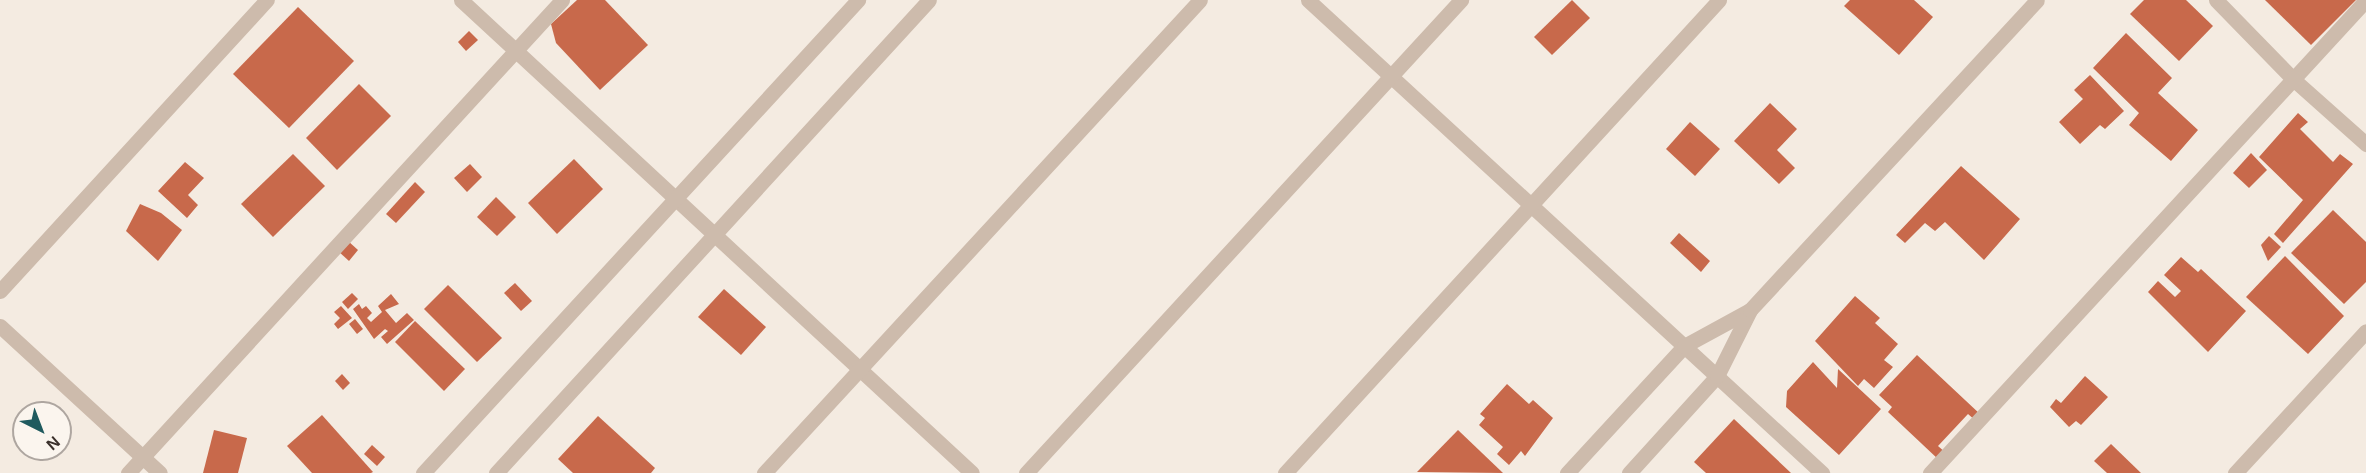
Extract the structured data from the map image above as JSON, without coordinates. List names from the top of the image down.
{
  "north": "bottom right"
}
